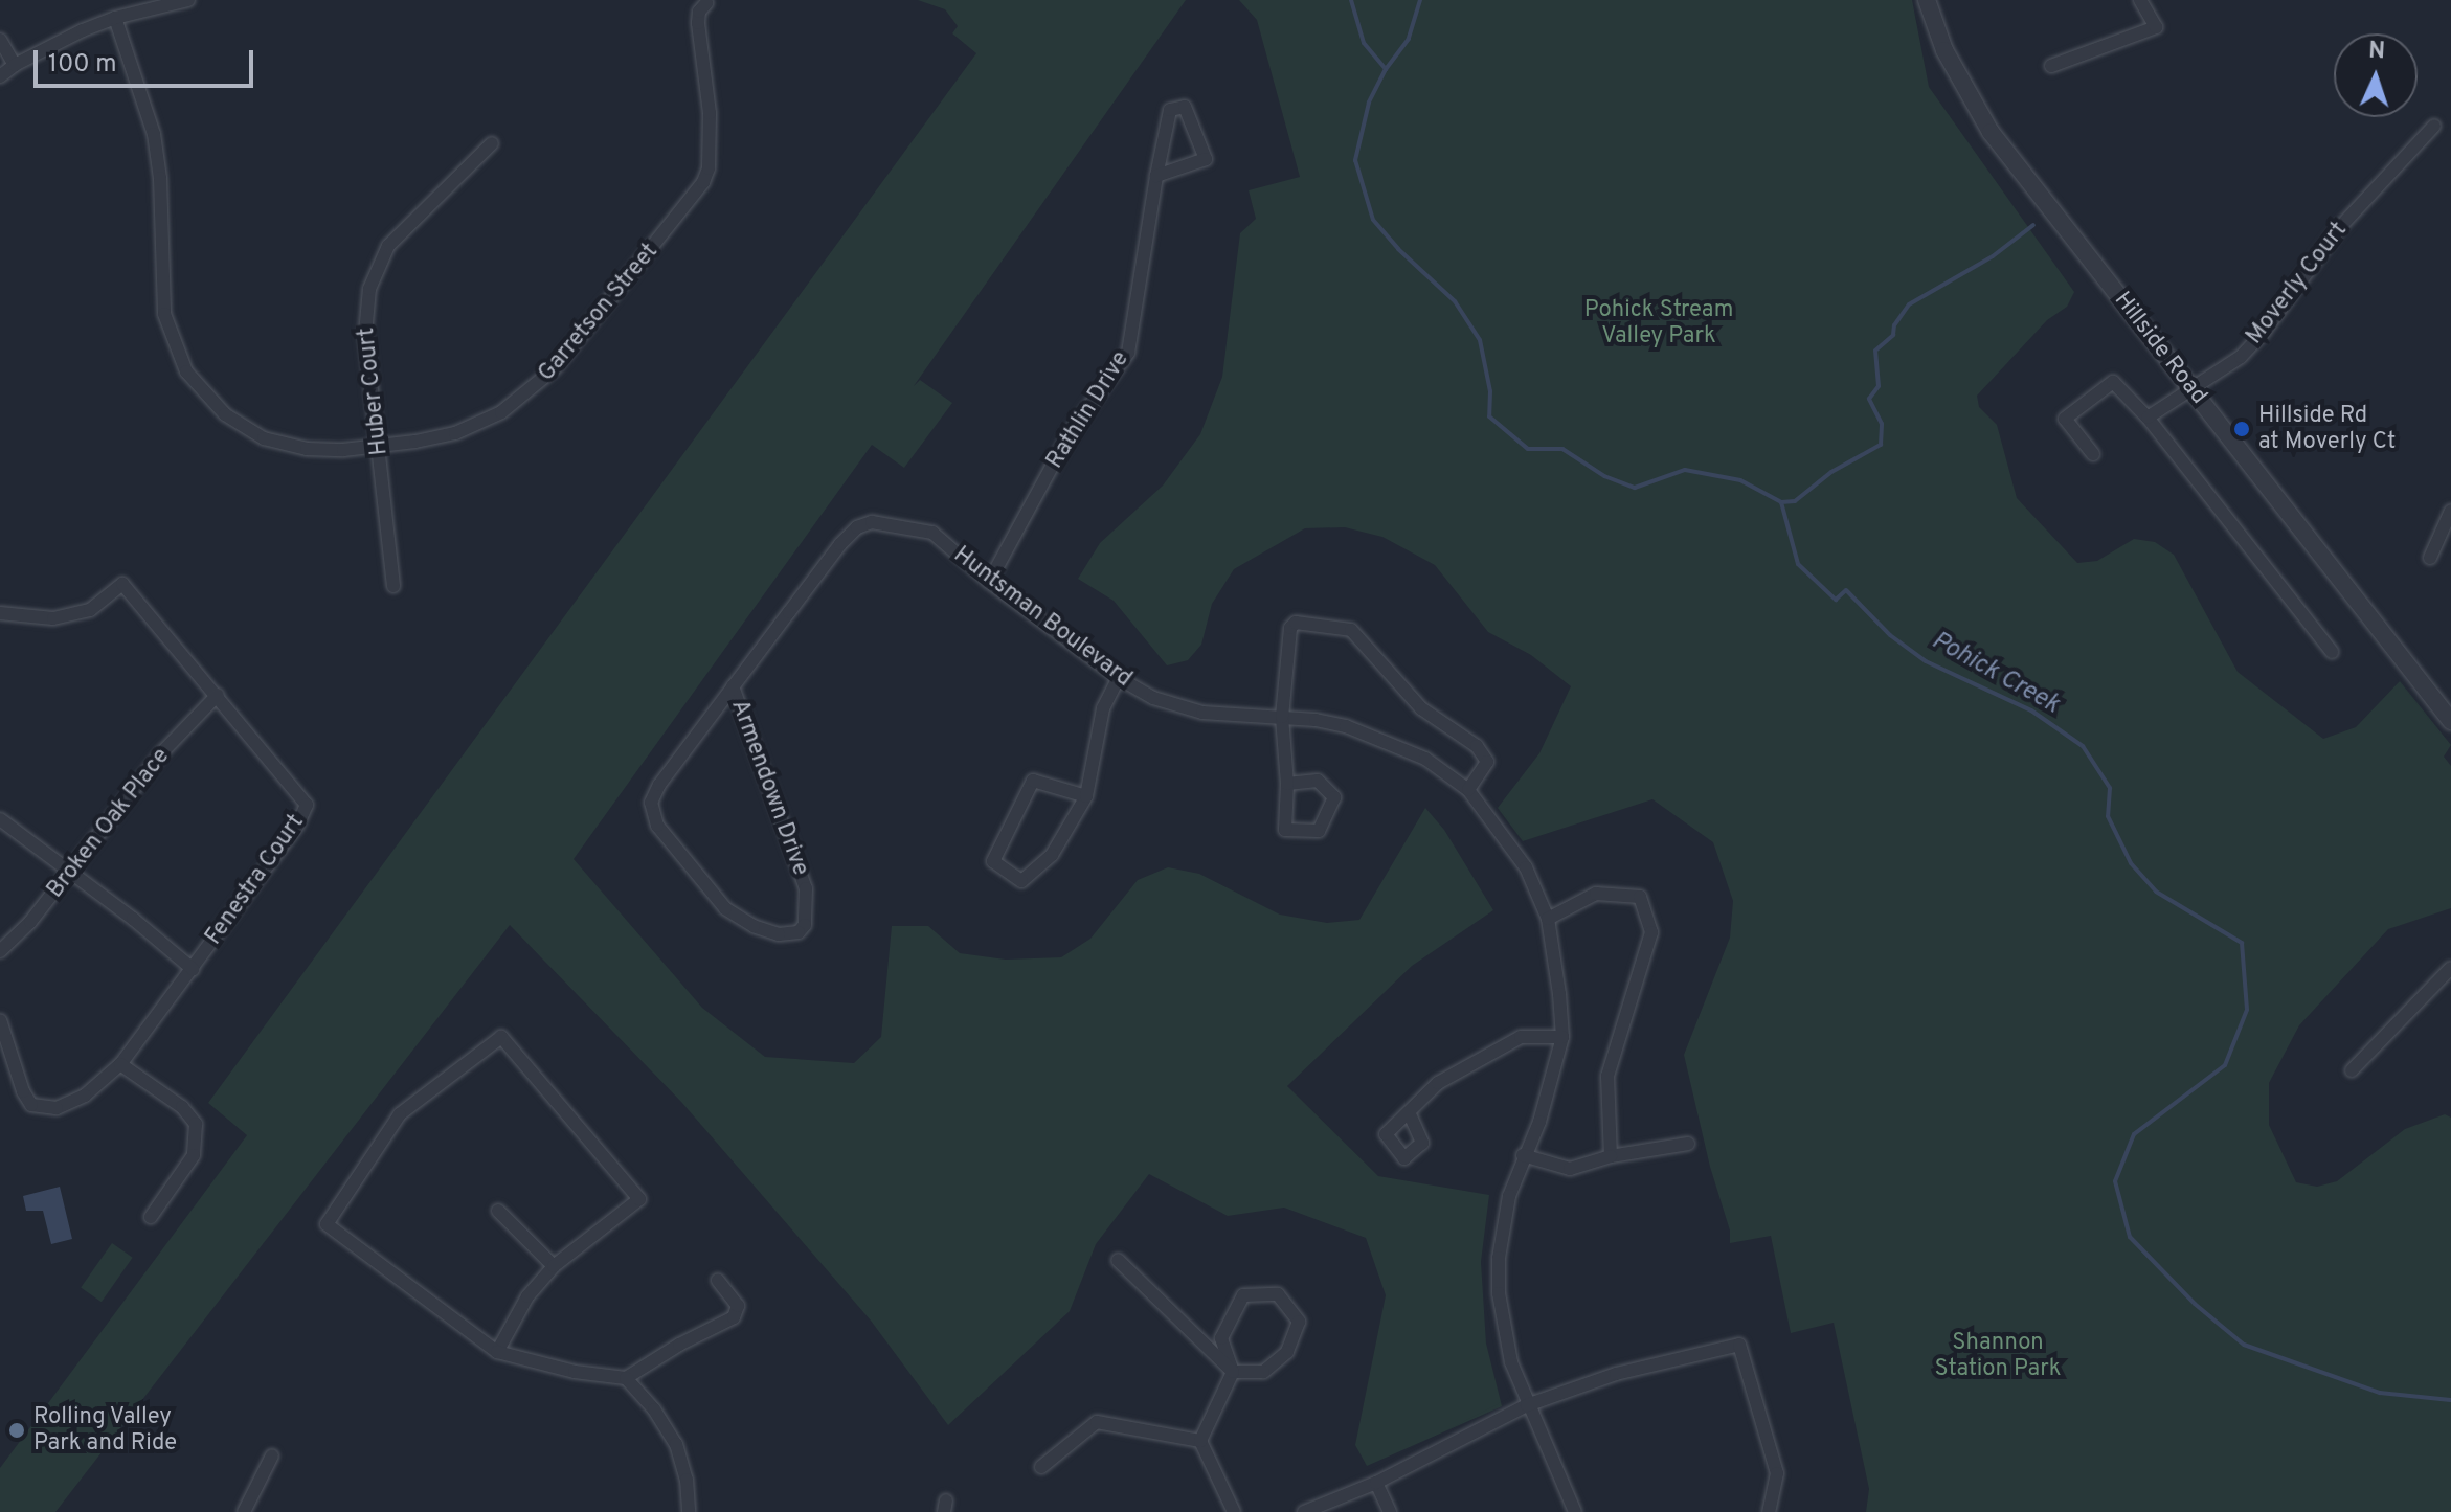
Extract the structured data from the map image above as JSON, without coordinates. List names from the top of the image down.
{
  "streets": {
    "street": [
      "Moverly Court",
      "Garretson Street",
      "Hillside Road",
      "Huber Court",
      "Rathlin Drive",
      "Huntsman Boulevard",
      "Armendown Drive",
      "Broken Oak Place",
      "Fenestra Court"
    ]
  },
  "crossings": [
    ["Moverly Court", "Hillside Road"],
    ["Garretson Street", "Huber Court"],
    ["Rathlin Drive", "Huntsman Boulevard"],
    ["Huntsman Boulevard", "Armendown Drive"],
    ["Broken Oak Place", "Fenestra Court"]
  ],
  "water": ["Pohick Creek"],
  "parks": ["Pohick Stream Valley Park", "Shannon Station Park"],
  "places": ["Hillside Rd at Moverly Ct", "Rolling Valley Park and Ride"],
  "scale_bar": "100 m",
  "north": "top"
}
